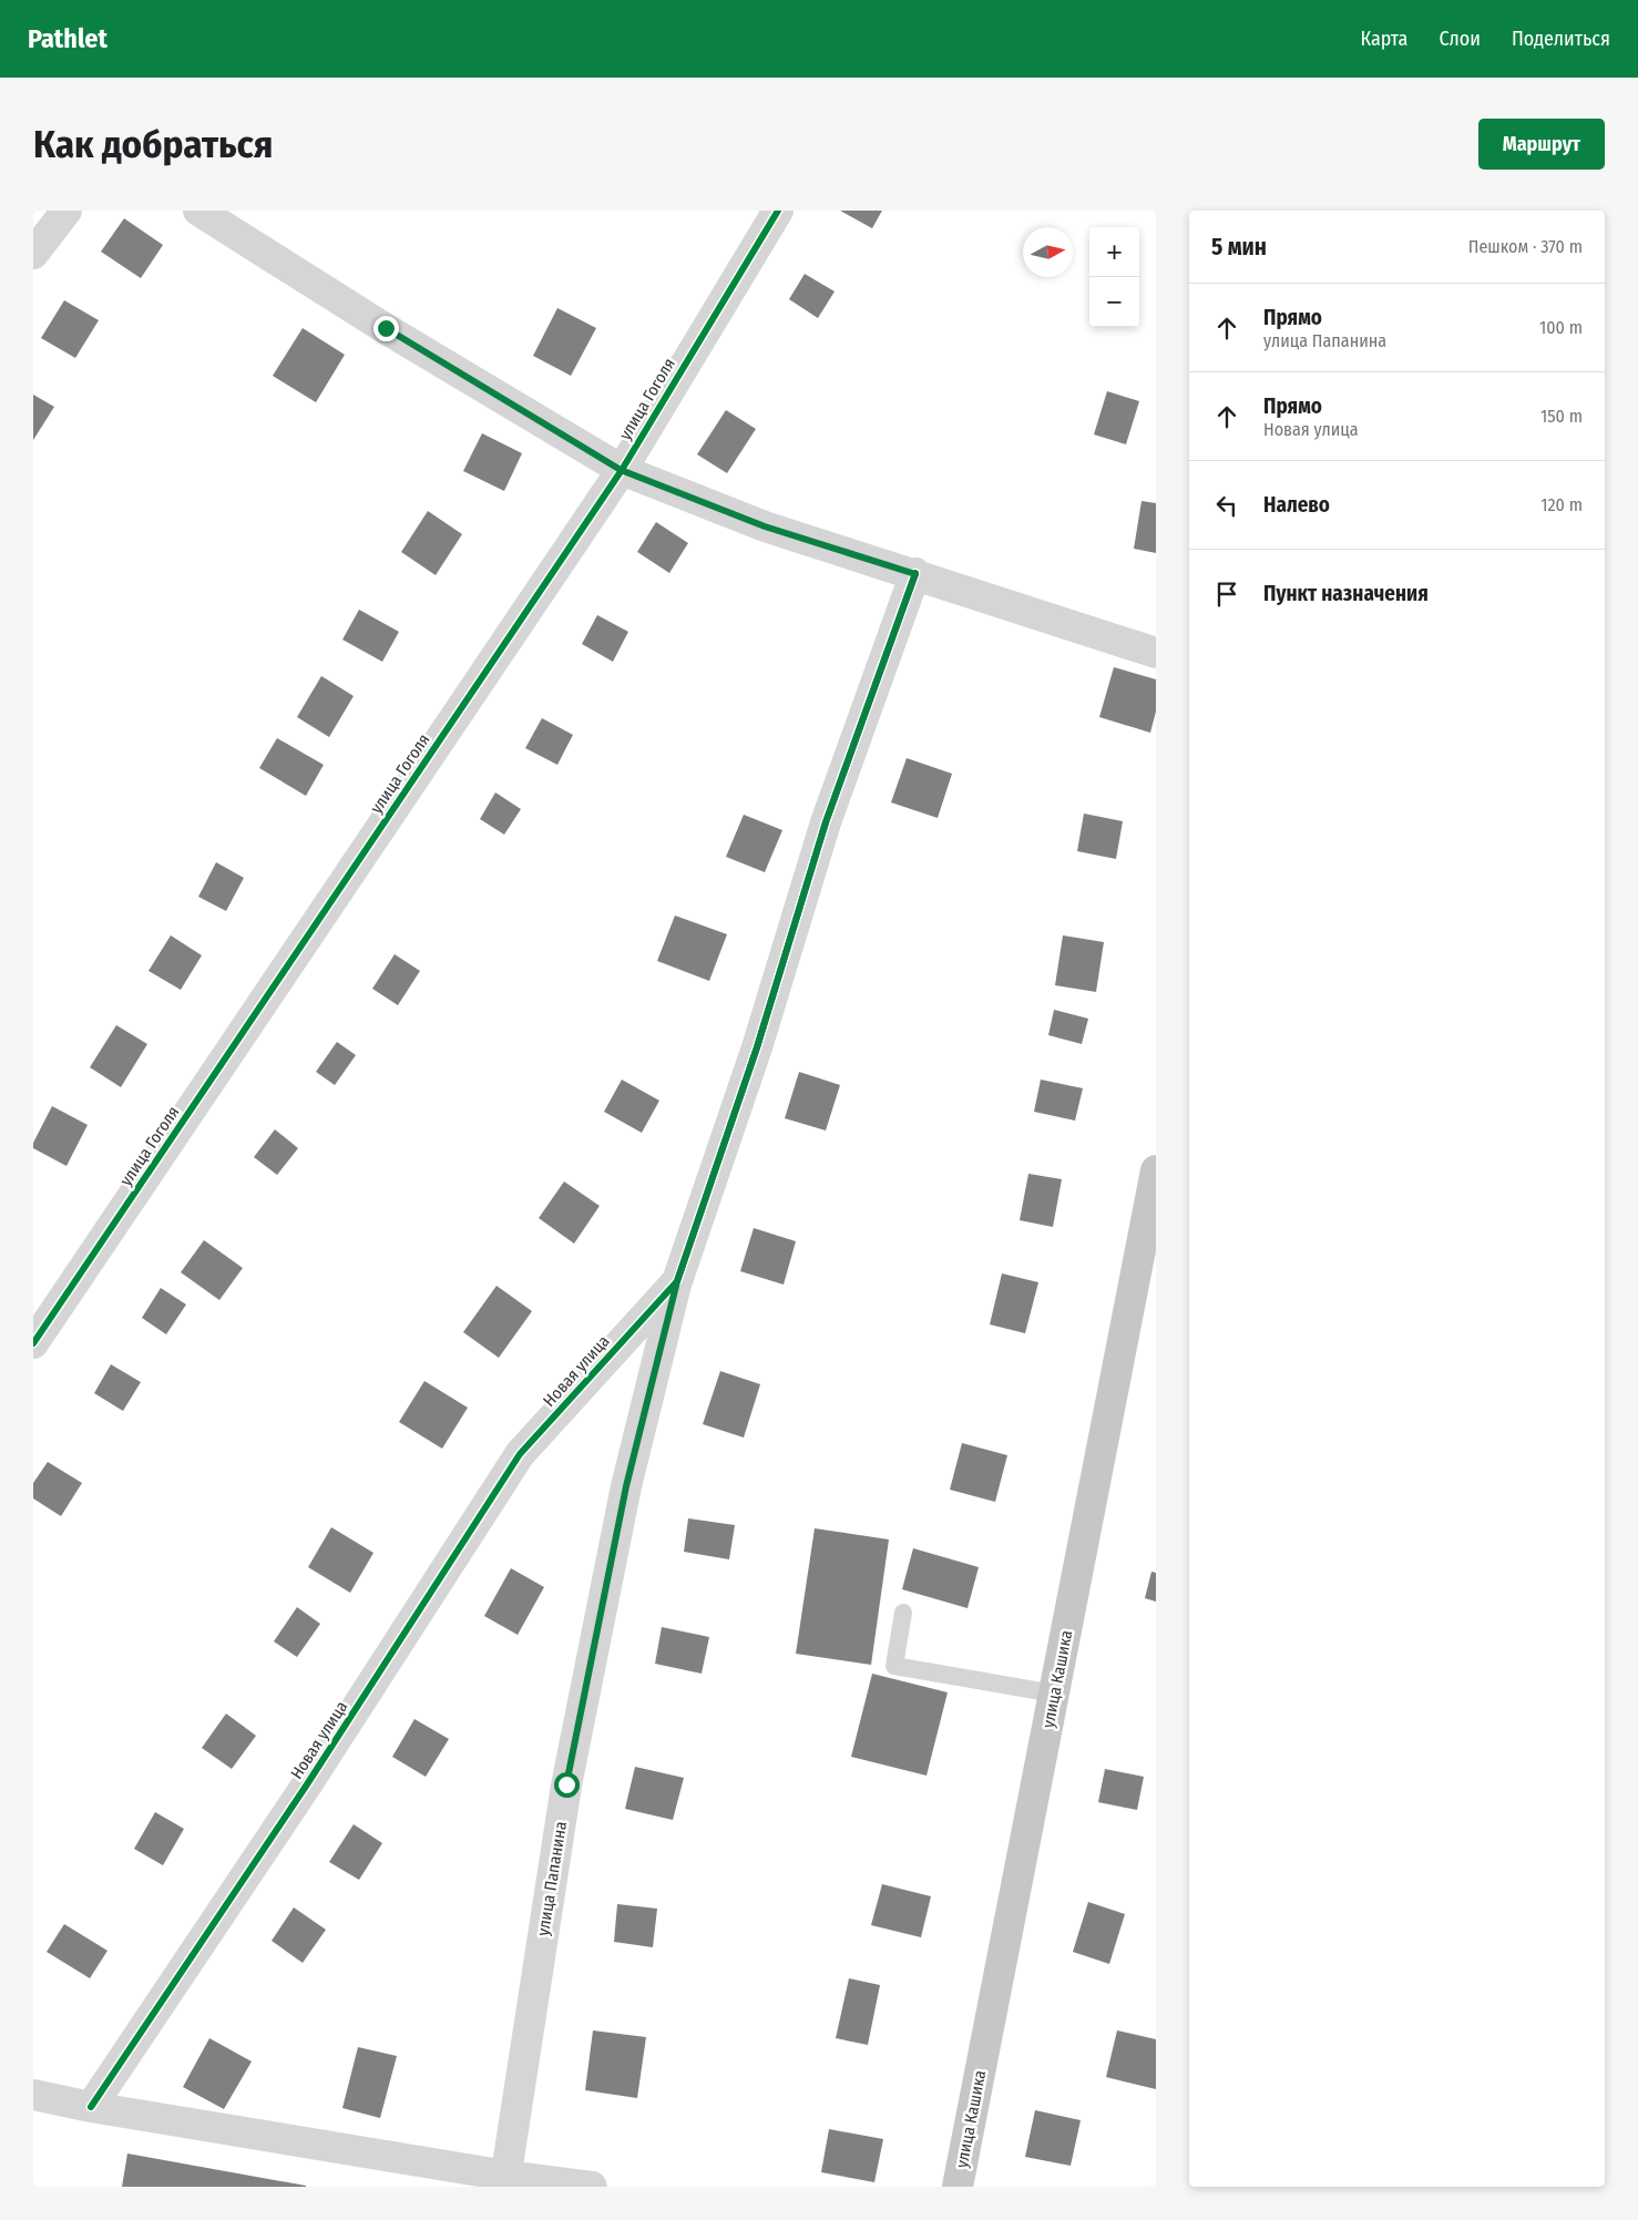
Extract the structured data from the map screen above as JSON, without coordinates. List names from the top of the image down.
{
  "streets": {
    "highway": ["улица Кашика"],
    "street": ["улица Гоголя", "Новая улица", "улица Папанина"]
  },
  "crossings": [
    ["Новая улица", "улица Папанина"]
  ],
  "north": "right",
  "page": {
    "header": "Pathlet",
    "nav": ["Карта", "Слои", "Поделиться"],
    "buttons": "Маршрут",
    "title": "Как добраться",
    "heading": ["5 мин", "Пешком · 370 m"],
    "map_buttons": ["+", "−"],
    "list": [
      ["Прямо", "улица Папанина", "100 m"],
      ["Прямо", "Новая улица", "150 m"],
      ["Налево", "120 m"],
      "Пункт назначения"
    ]
  }
}
